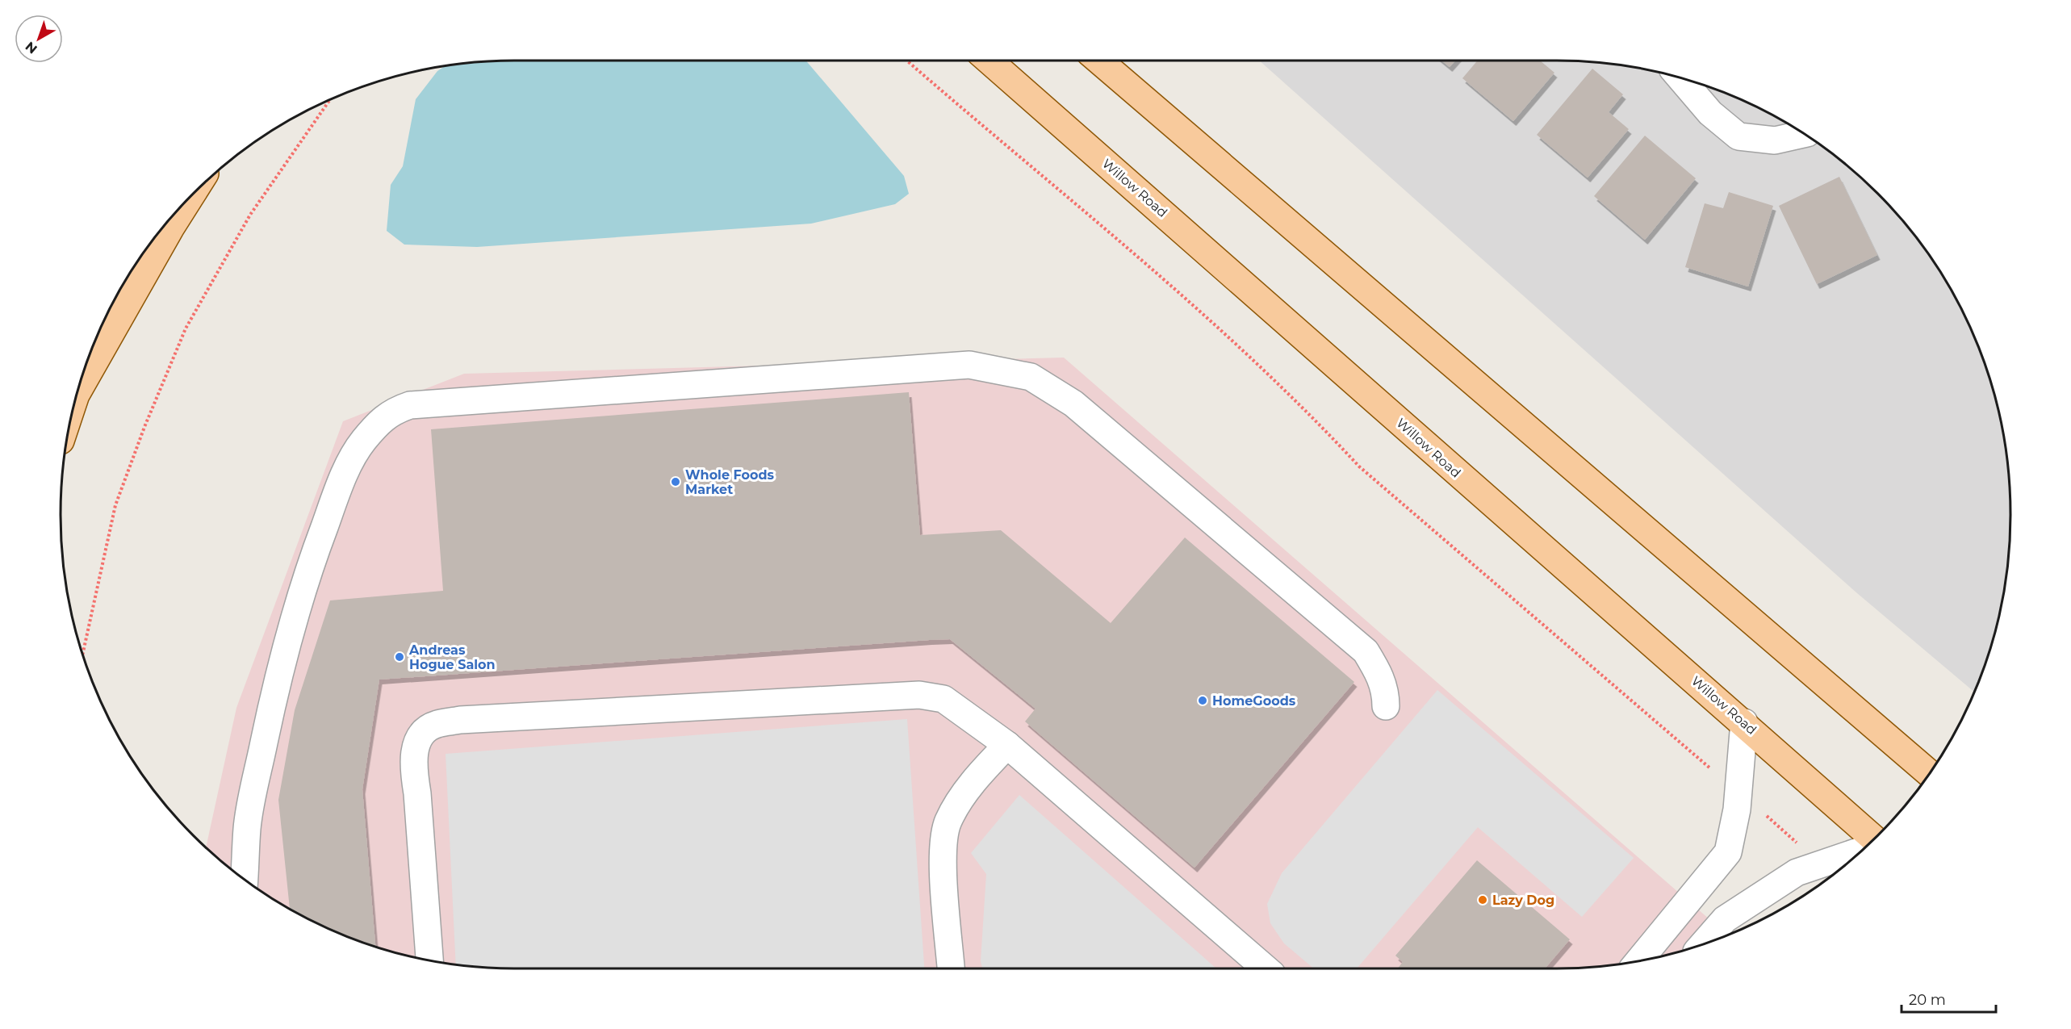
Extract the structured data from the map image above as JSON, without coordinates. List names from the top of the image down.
{
  "streets": {
    "main road": ["Willow Road"]
  },
  "places": [
    "Whole Foods Market",
    "Andreas Hogue Salon",
    "HomeGoods",
    "Lazy Dog"
  ],
  "scale_bar": "20 m",
  "north": "bottom left"
}
